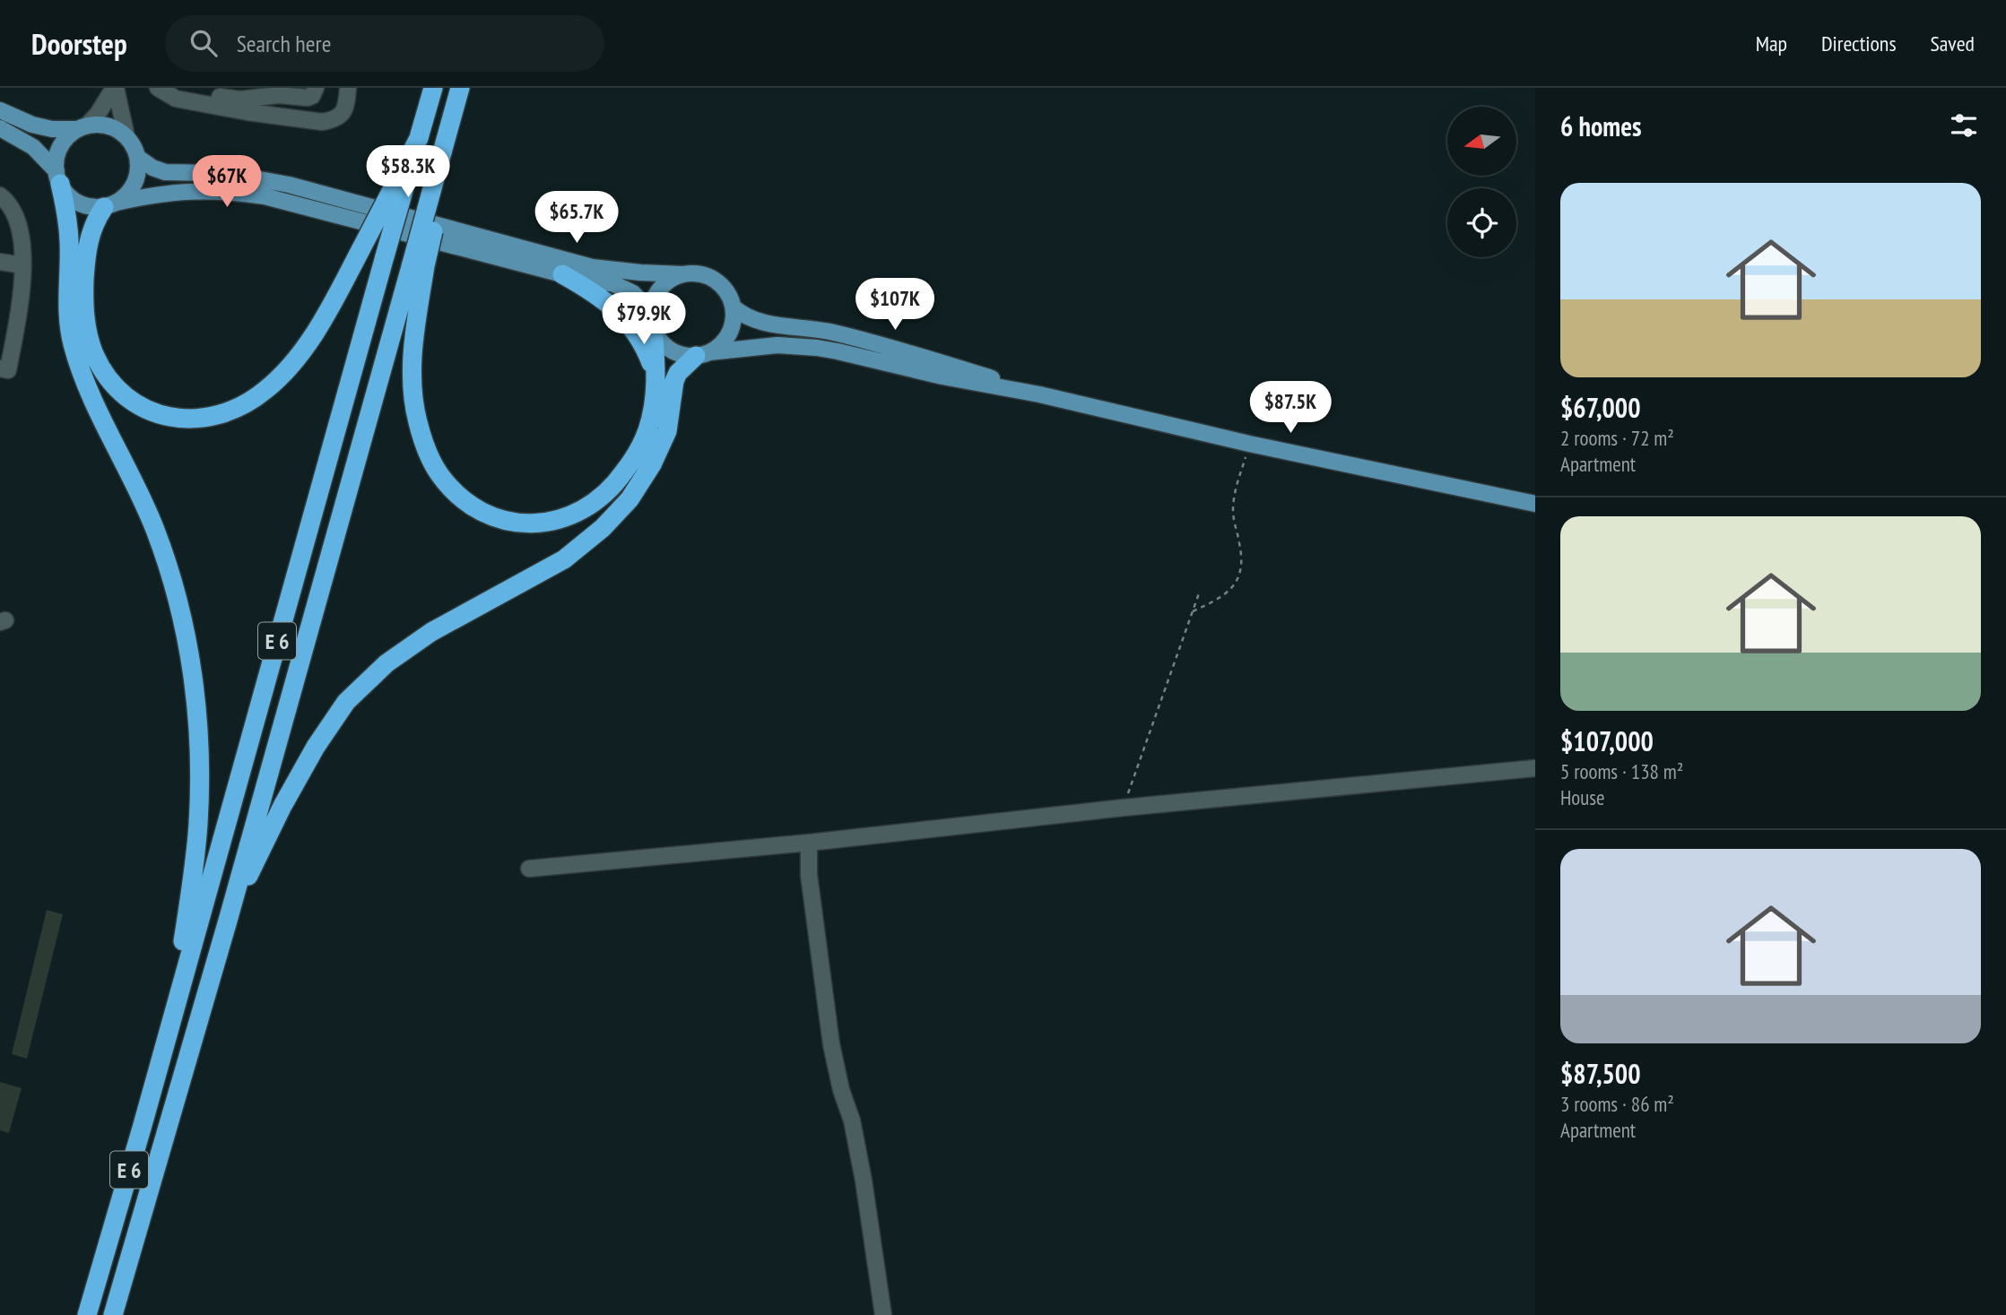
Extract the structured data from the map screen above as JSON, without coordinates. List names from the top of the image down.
{
  "streets": {
    "highway": ["E 6"]
  },
  "north": "left",
  "page": {
    "header": "Doorstep",
    "search": "Search here",
    "nav": ["Map", "Directions", "Saved"],
    "heading": "6 homes",
    "price": [
      "$58.3K",
      "$67K",
      "$65.7K",
      "$107K",
      "$79.9K",
      "$87.5K"
    ],
    "list": [
      {
        "name": "$67,000",
        "note": "2 rooms · 72 m² · Apartment"
      },
      {
        "name": "$107,000",
        "note": "5 rooms · 138 m² · House"
      },
      {
        "name": "$87,500",
        "note": "3 rooms · 86 m² · Apartment"
      }
    ]
  }
}
